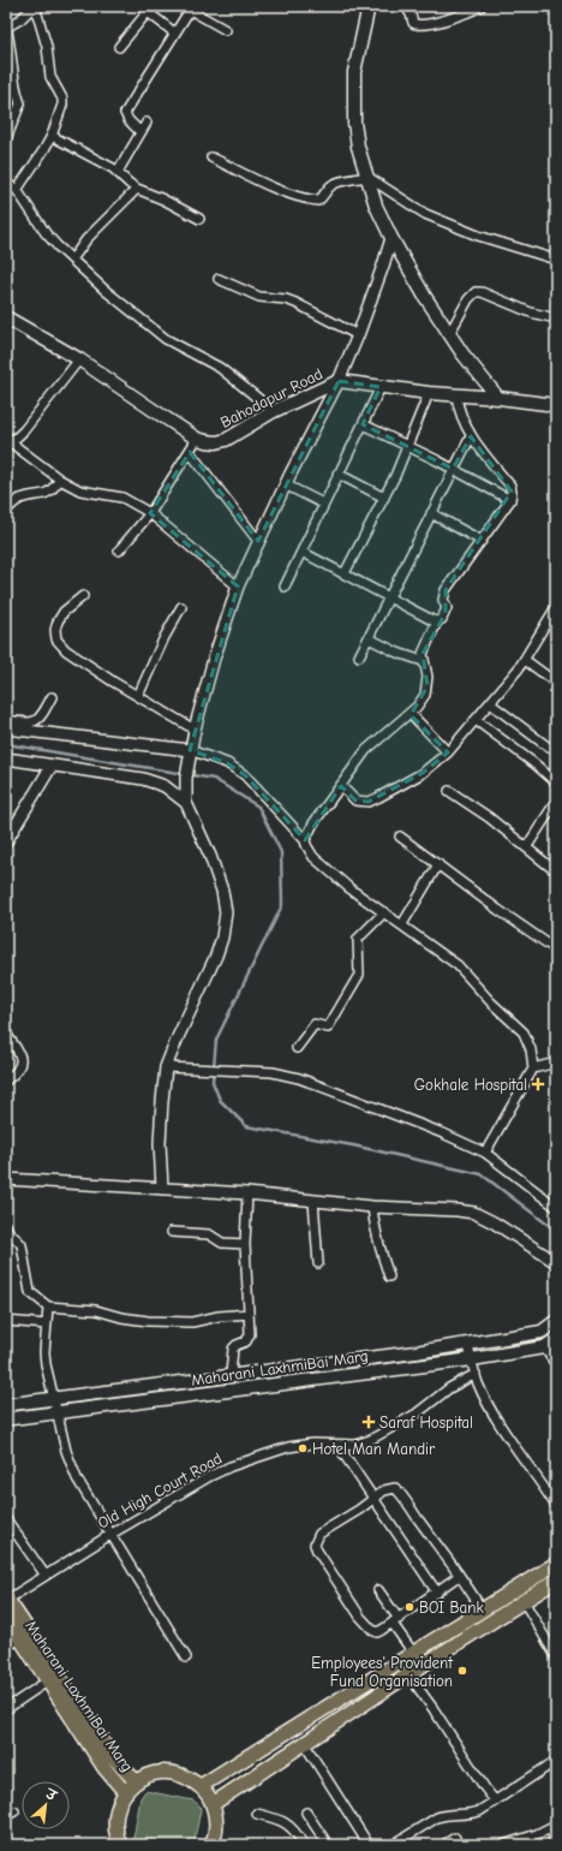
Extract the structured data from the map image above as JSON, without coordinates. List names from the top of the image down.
{
  "streets": {
    "main road": ["Bahodapur Road", "Maharani LaxhmiBai Marg"],
    "street": ["Old High Court Road"]
  },
  "places": {
    "health": ["Gokhale Hospital", "Saraf Hospital"],
    "other": ["Hotel Man Mandir", "BOI Bank", "Employees' Provident Fund Organisation"]
  },
  "north": "top right"
}
